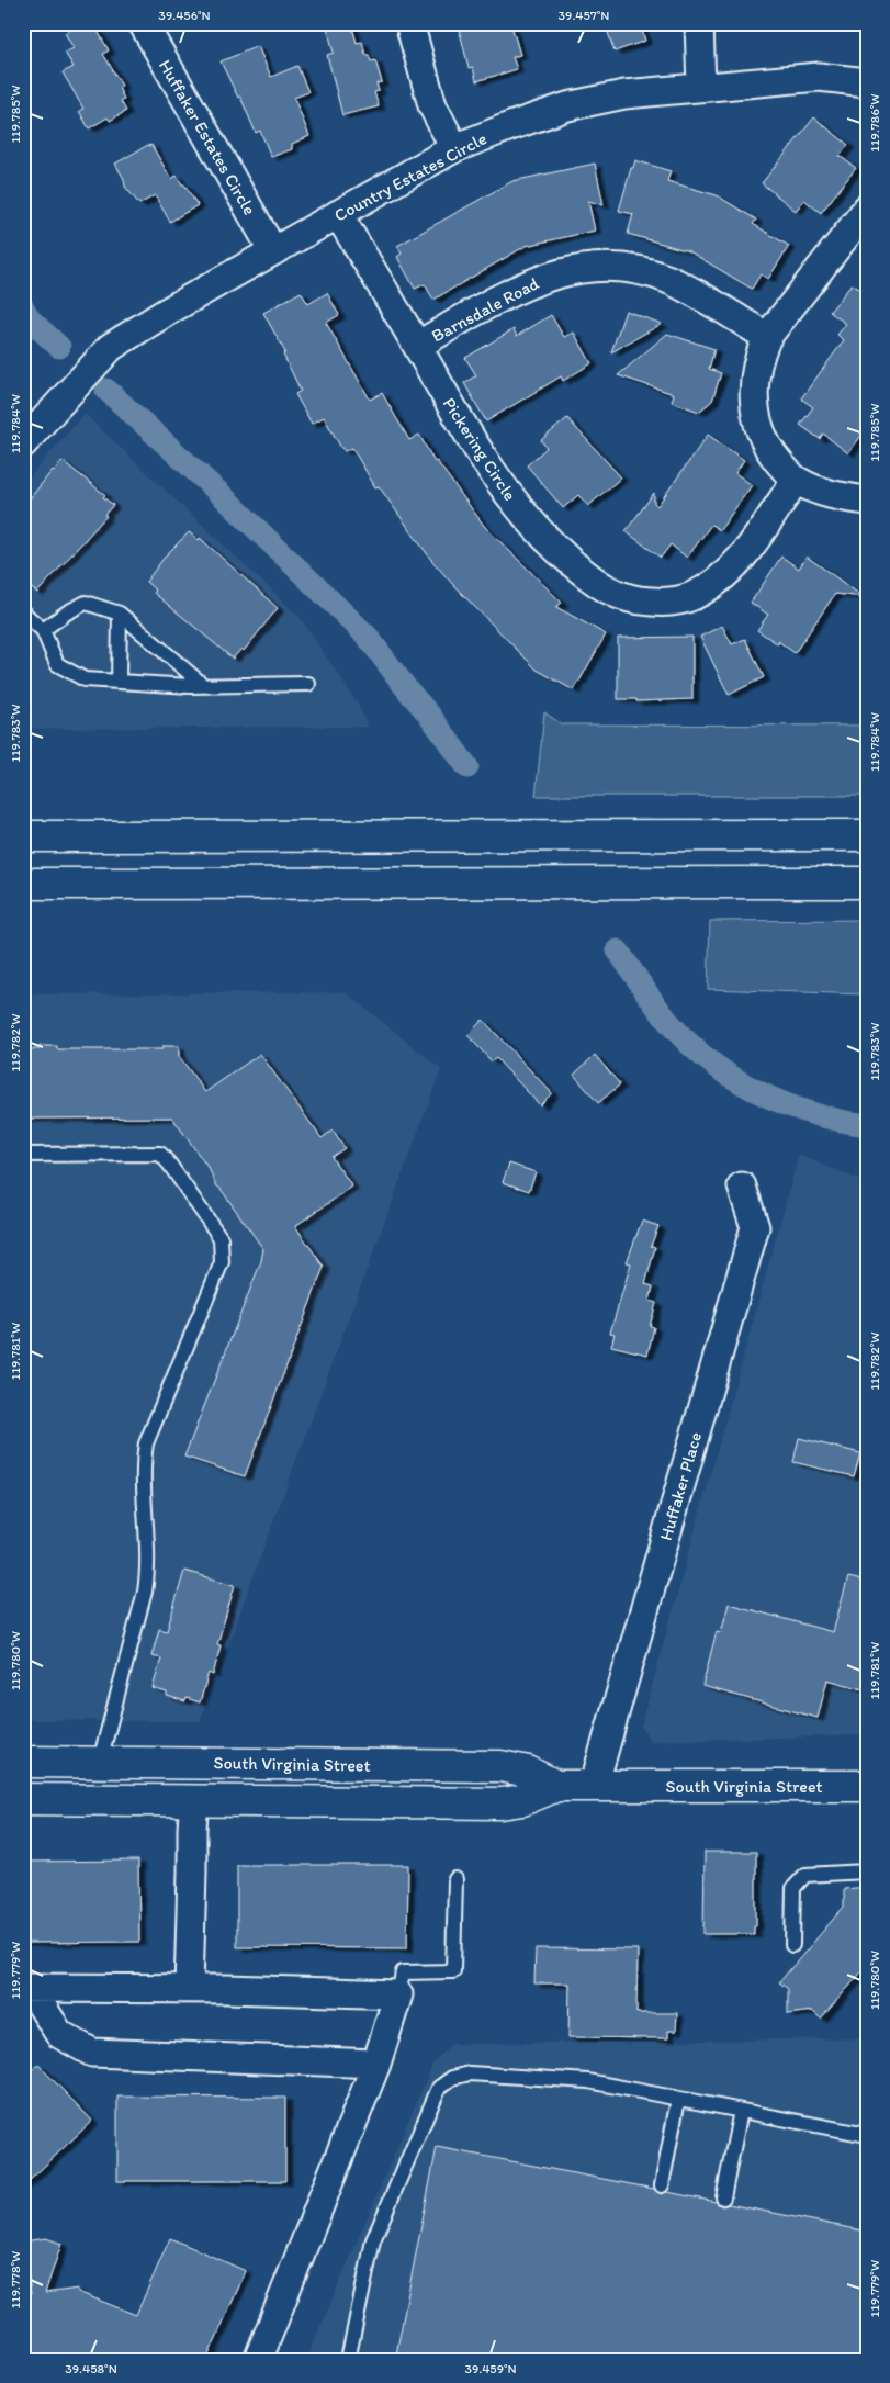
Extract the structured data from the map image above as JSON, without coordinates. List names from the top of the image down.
{
  "streets": {
    "main road": ["South Virginia Street"],
    "street": [
      "Huffaker Estates Circle",
      "Country Estates Circle",
      "Barnsdale Road",
      "Pickering Circle",
      "Huffaker Place"
    ]
  },
  "crossings": [
    ["Huffaker Estates Circle", "Country Estates Circle"],
    ["Country Estates Circle", "Pickering Circle"],
    ["Barnsdale Road", "Pickering Circle"],
    ["Huffaker Place", "South Virginia Street"]
  ],
  "coordinates": [
    "39.456°N",
    "39.457°N",
    "119.785°W",
    "119.786°W",
    "119.784°W",
    "119.783°W",
    "119.782°W",
    "119.781°W",
    "119.780°W",
    "119.779°W",
    "119.778°W",
    "39.458°N",
    "39.459°N"
  ]
}
